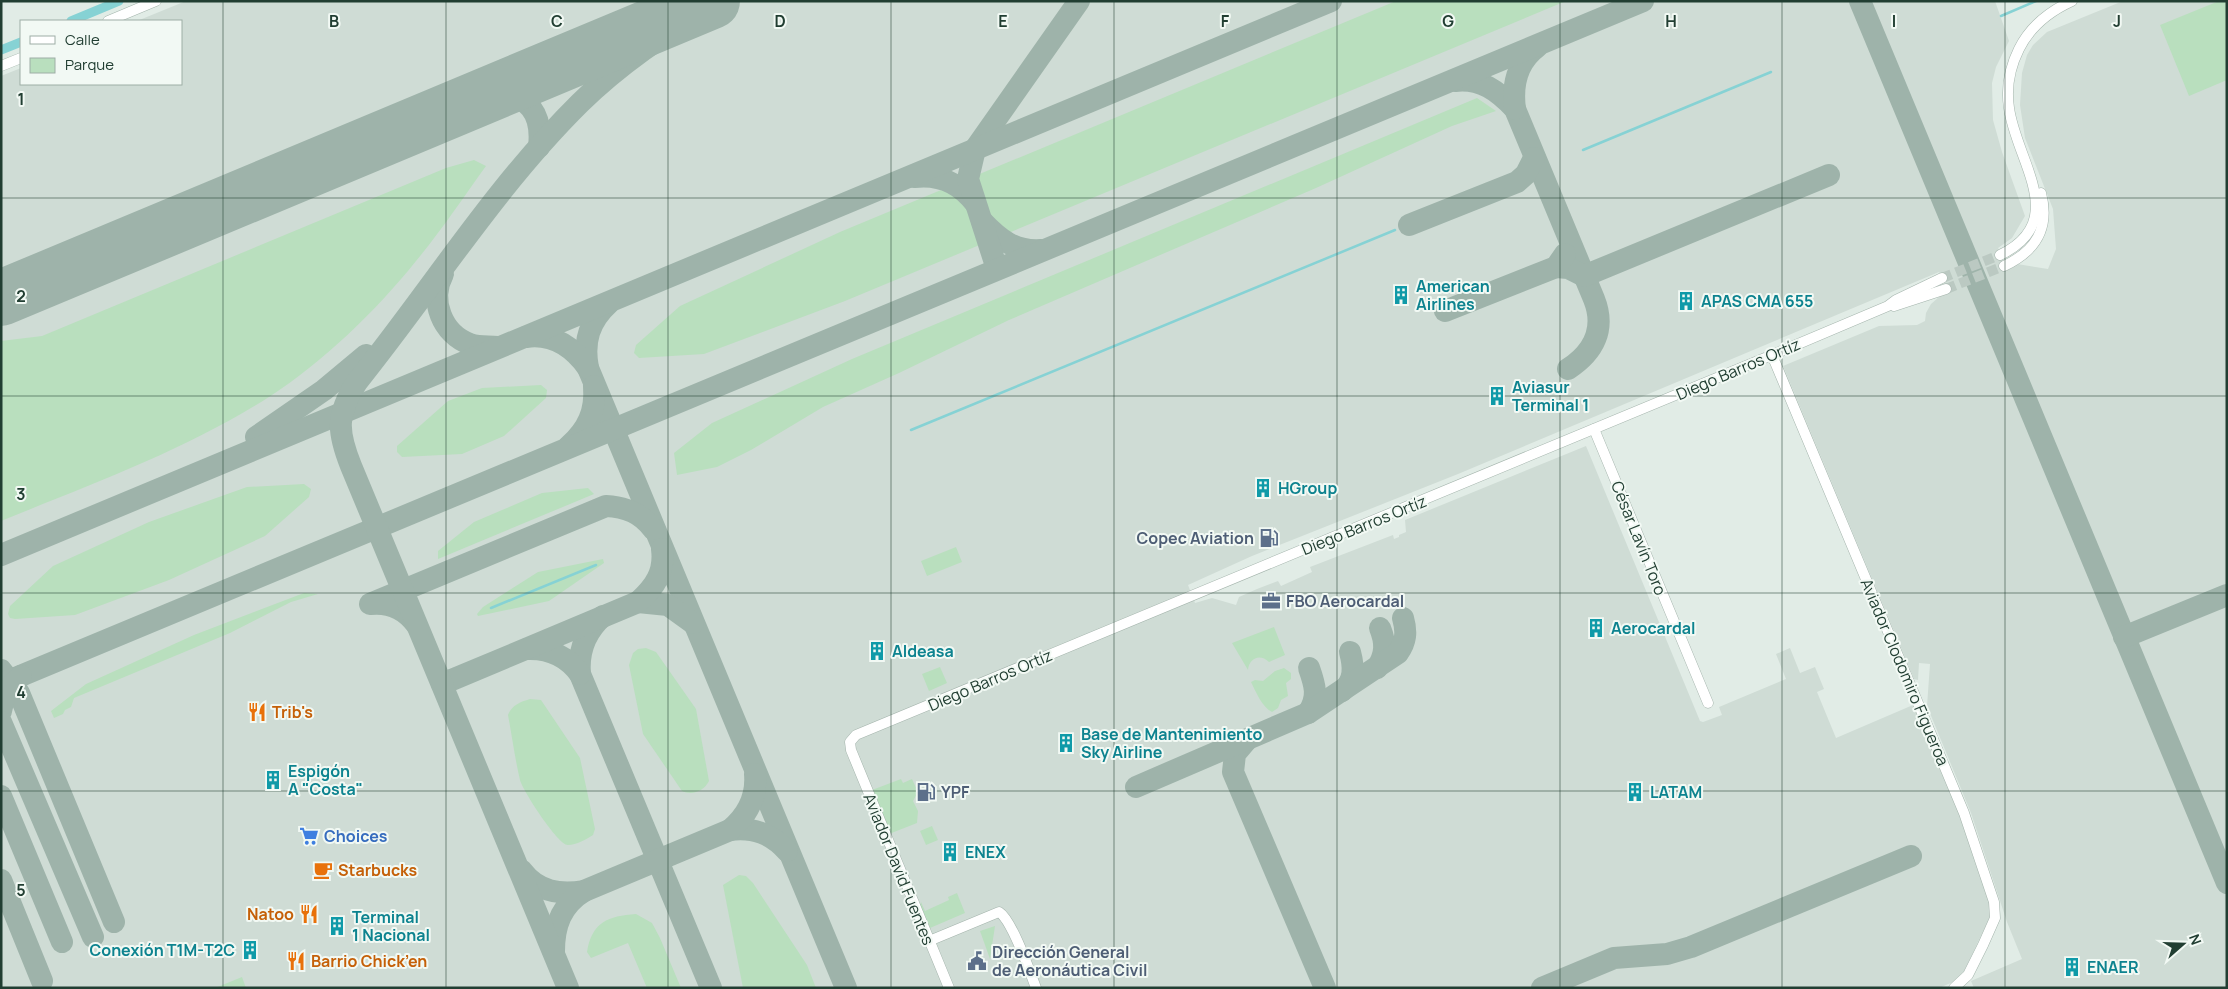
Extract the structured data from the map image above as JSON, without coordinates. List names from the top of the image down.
{
  "streets": {
    "street": [
      "Diego Barros Ortíz",
      "César Lavín Toro",
      "Aviador Clodomiro Figueroa",
      "Aviador David Fuentes"
    ]
  },
  "crossings": [
    ["Diego Barros Ortíz", "César Lavín Toro"],
    ["Diego Barros Ortíz", "Aviador Clodomiro Figueroa"],
    ["Diego Barros Ortíz", "Aviador David Fuentes"]
  ],
  "places": {
    "building": [
      "American Airlines",
      "APAS CMA 655",
      "Aviasur Terminal 1",
      "HGroup",
      "Aerocardal",
      "Aldeasa",
      "Base de Mantenimiento Sky Airline",
      "Espigón A \"Costa\"",
      "LATAM",
      "ENEX",
      "Terminal 1 Nacional",
      "Conexión T1M-T2C",
      "ENAER"
    ],
    "fuel station": ["Copec Aviation", "YPF"],
    "office": ["FBO Aerocardal"],
    "restaurant": ["Trib's", "Natoo", "Barrio Chick’en"],
    "supermarket": ["Choices"],
    "cafe": ["Starbucks"],
    "public building": ["Dirección General de Aeronáutica Civil"]
  },
  "legend": ["Calle", "Parque"],
  "north": "right",
  "grid": {
    "columns": [
      "B",
      "C",
      "D",
      "E",
      "F",
      "G",
      "H",
      "I",
      "J"
    ],
    "rows": [
      "1",
      "2",
      "3",
      "4",
      "5"
    ]
  }
}
